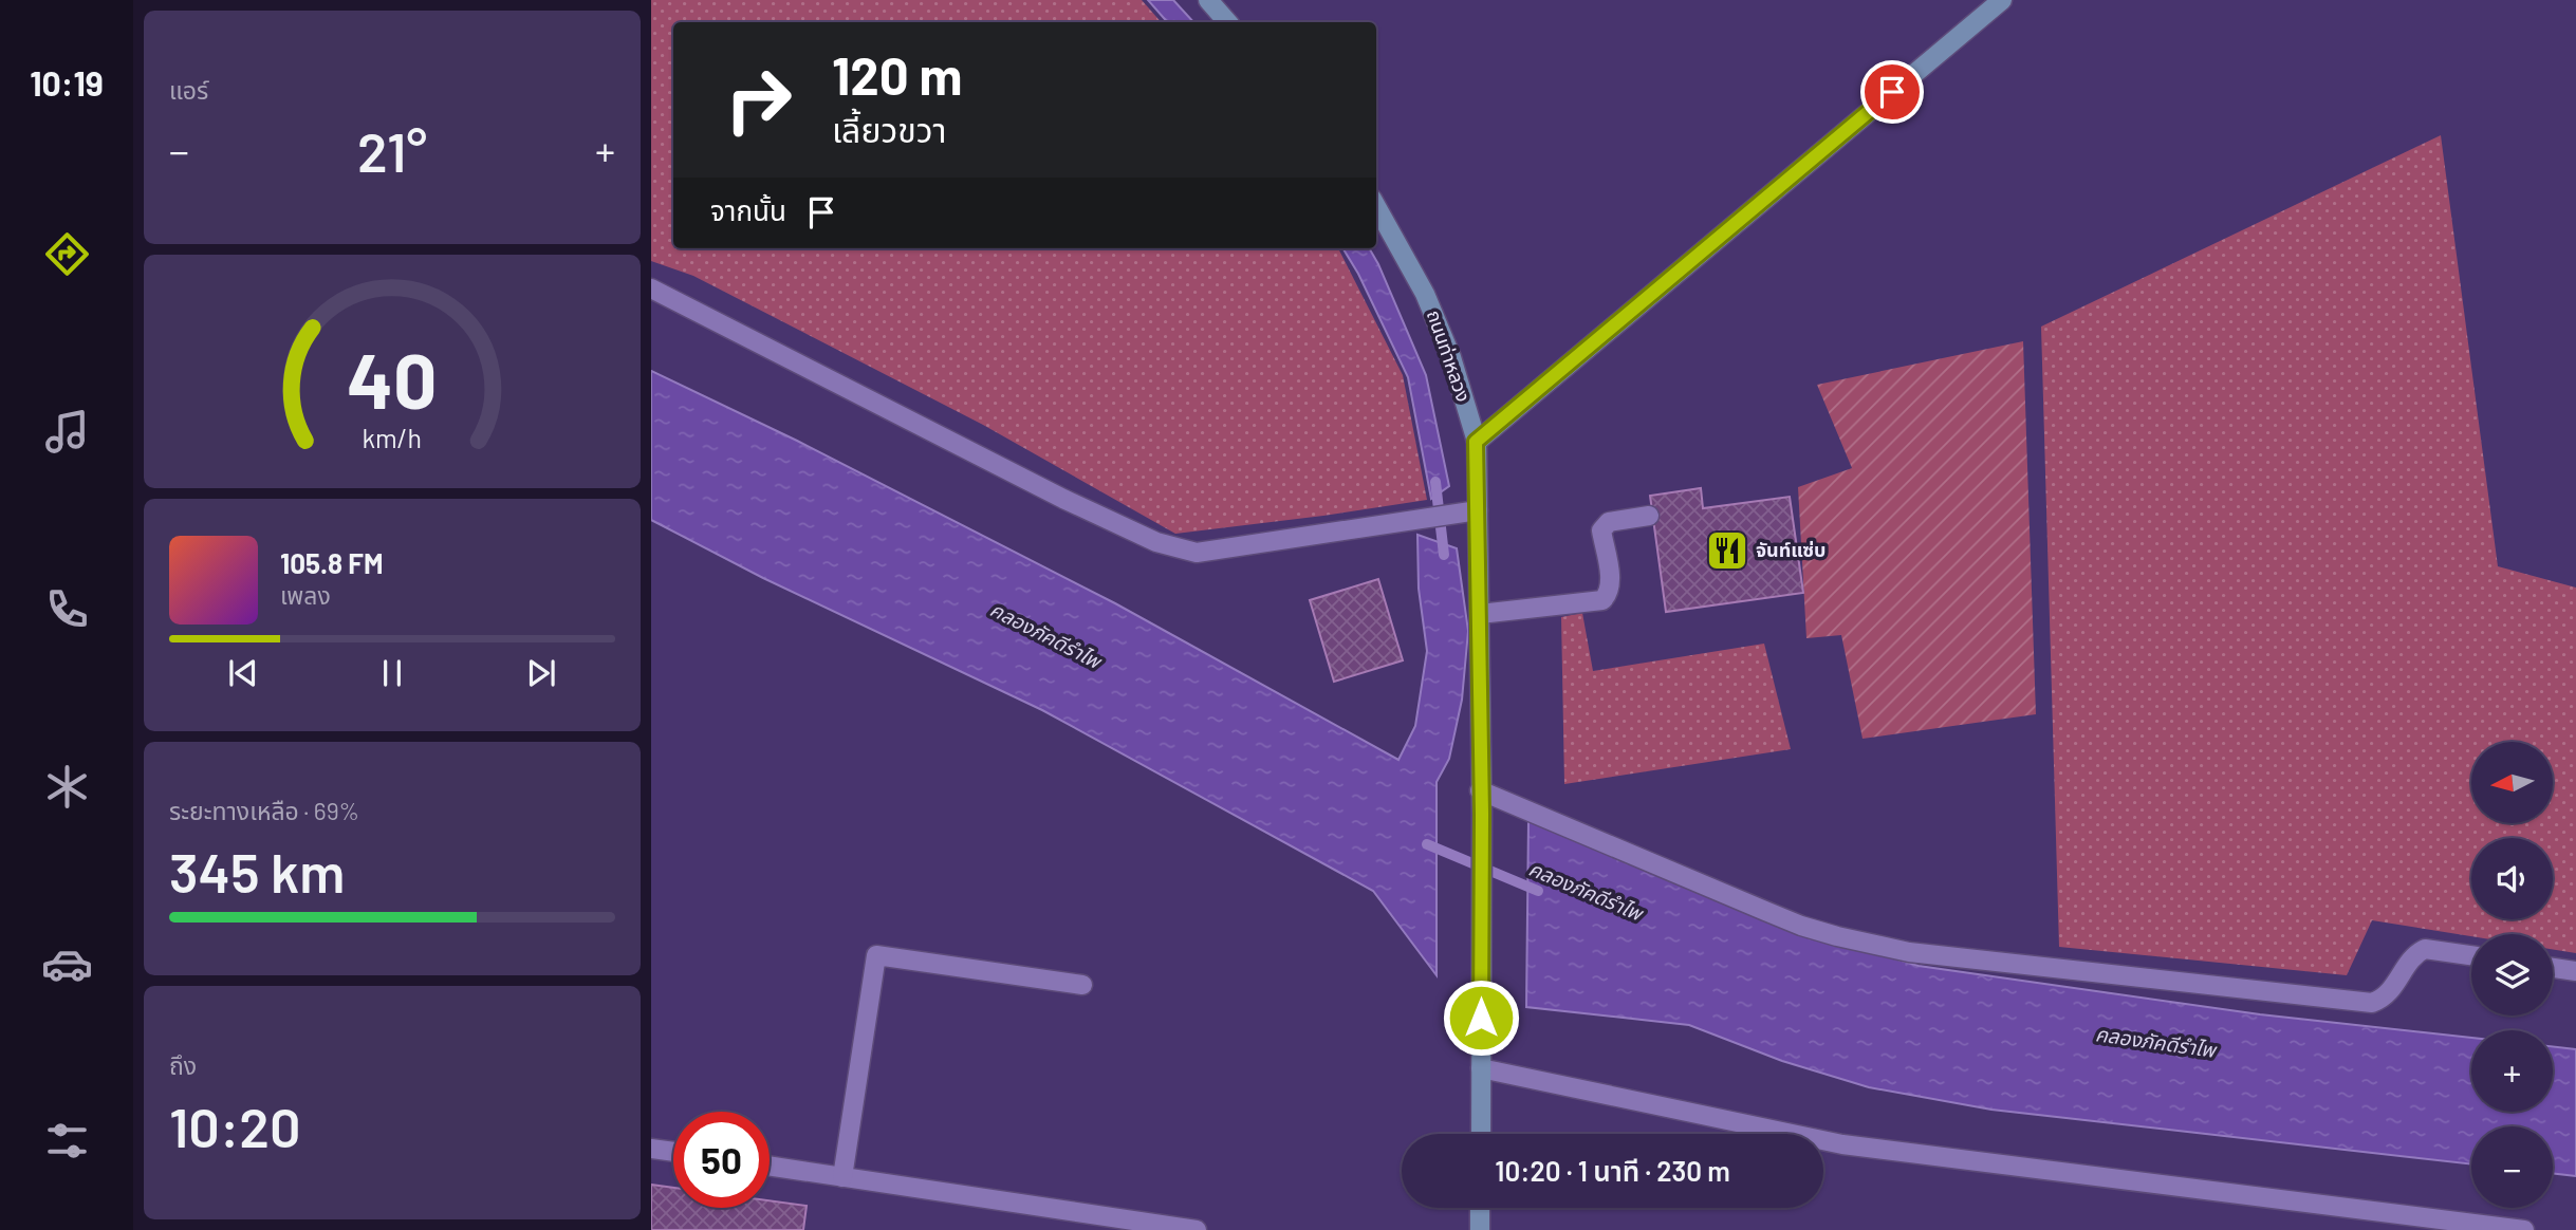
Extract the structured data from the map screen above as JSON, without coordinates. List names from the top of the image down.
{
  "streets": {
    "main road": ["ถนนท่าหลวง"]
  },
  "water": ["คลองภัคดีรำไพ"],
  "places": {
    "restaurant": ["จันท์แซ่บ"]
  },
  "north": "left",
  "page": {
    "tabs": "10:19",
    "tile": [
      "แอร์",
      ["ระยะทางเหลือ · 69%", "345 km"],
      ["ถึง", "10:20"]
    ],
    "turn": ["120 m", "เลี้ยวขวา"],
    "heat": ["−", "21°", "+"],
    "then": "จากนั้น",
    "song": ["105.8 FM", "เพลง"],
    "map_buttons": ["+", "−"],
    "limit": "50",
    "trip": "10:20 · 1 นาที · 230 m",
    "gauge": ["40", "km/h"]
  }
}
